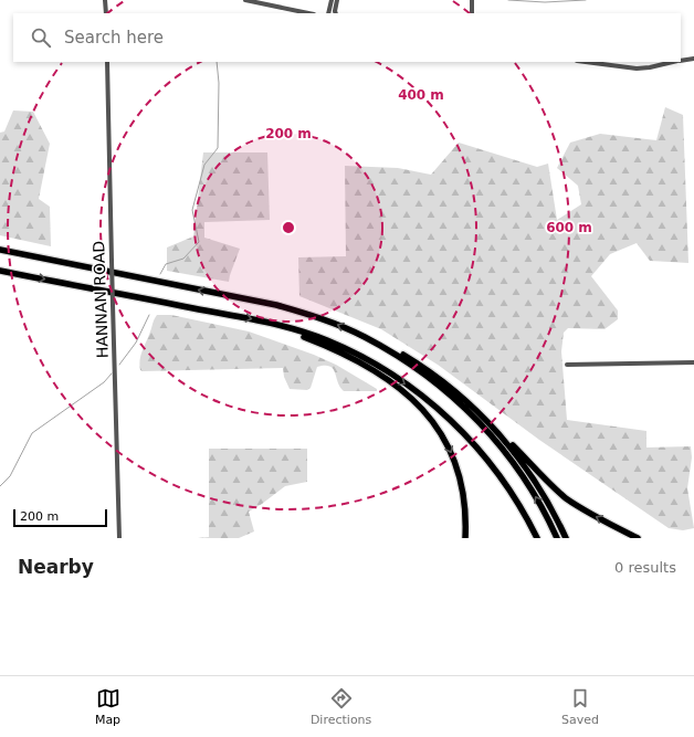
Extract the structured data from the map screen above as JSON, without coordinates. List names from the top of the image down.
{
  "streets": {
    "street": ["HANNAN ROAD"]
  },
  "scale_bar": "200 m",
  "page": {
    "search": "Search here",
    "scale": "200 m",
    "heading": ["Nearby", "0 results"],
    "nav": ["Map", "Directions", "Saved"]
  },
  "rings": ["400 m", "200 m", "600 m"]
}
